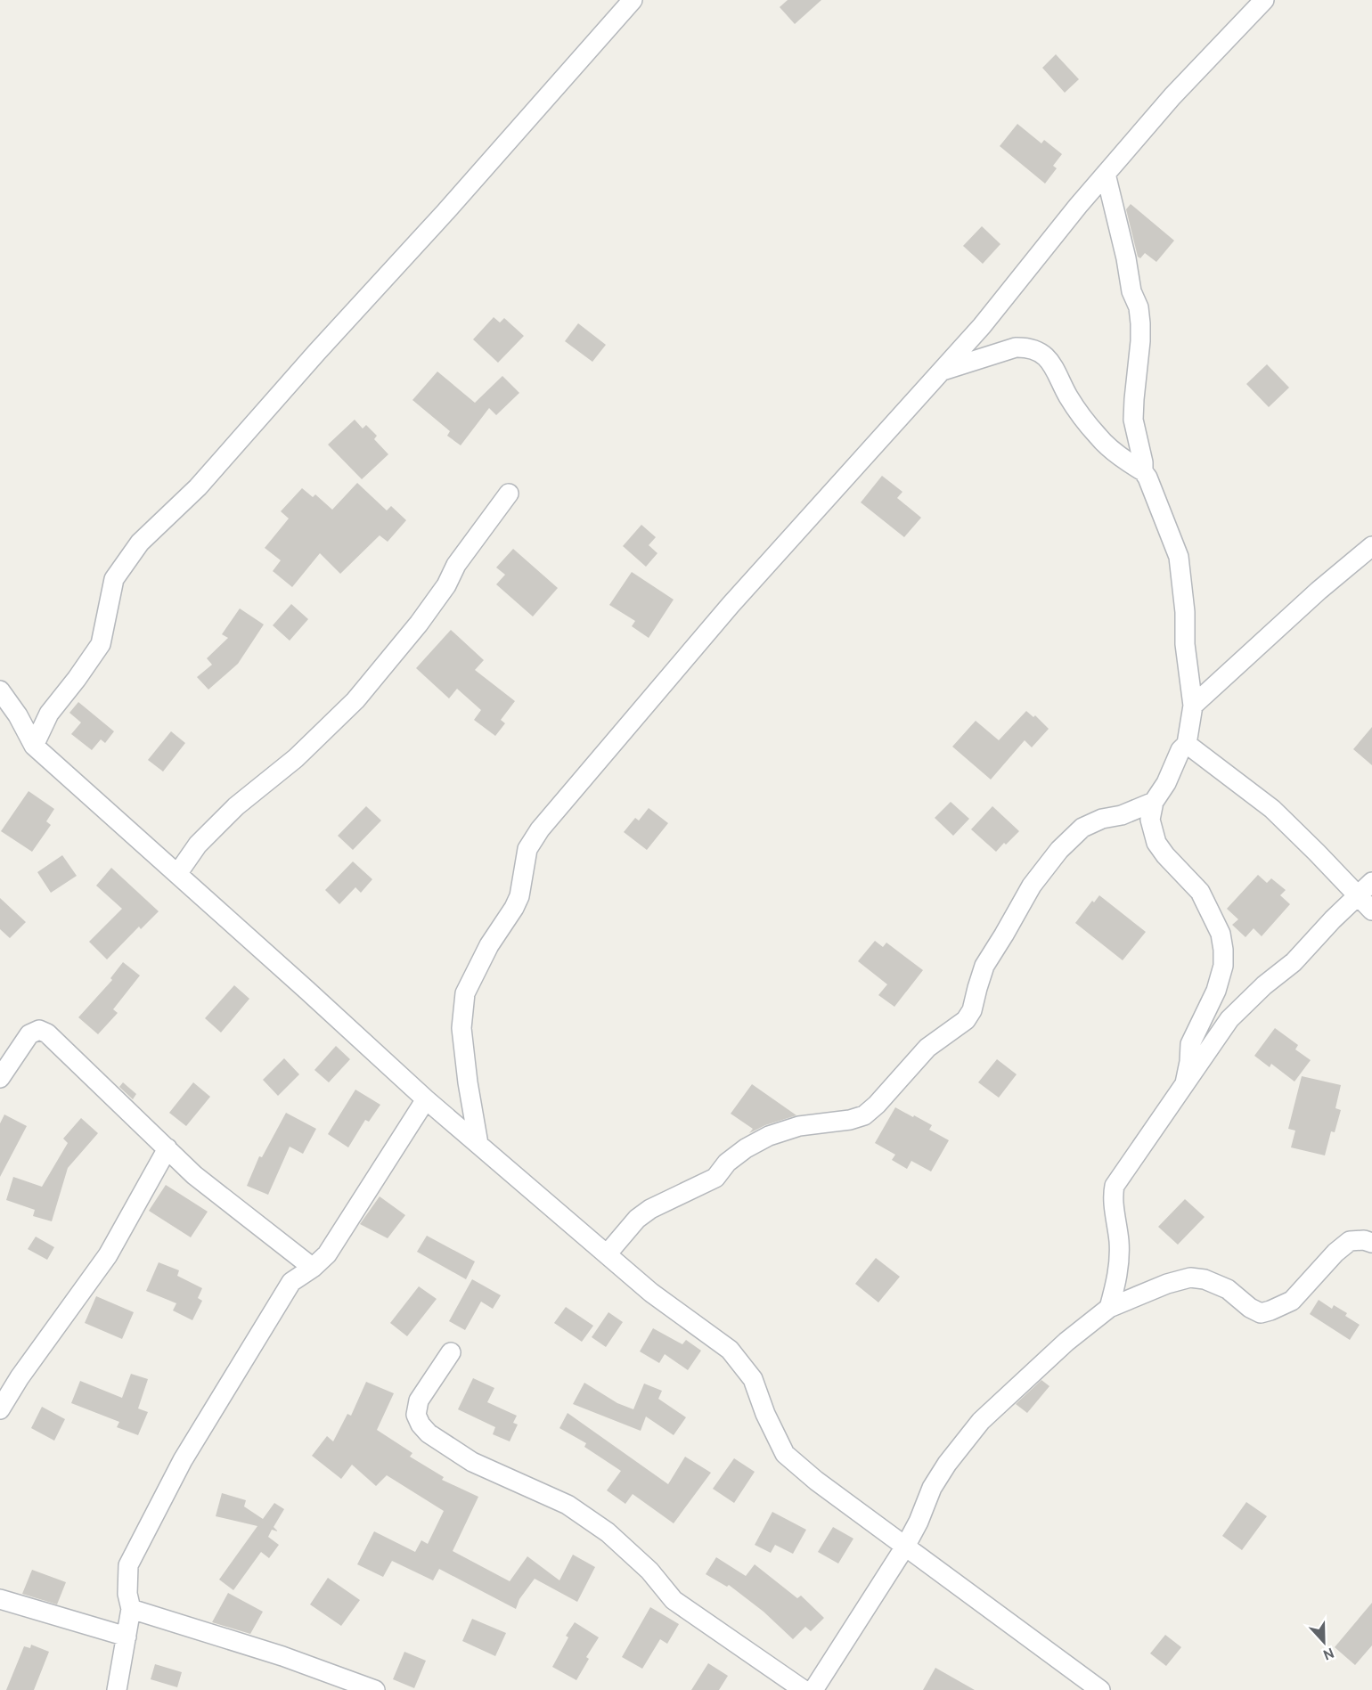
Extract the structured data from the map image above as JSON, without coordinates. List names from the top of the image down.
{
  "north": "bottom"
}
